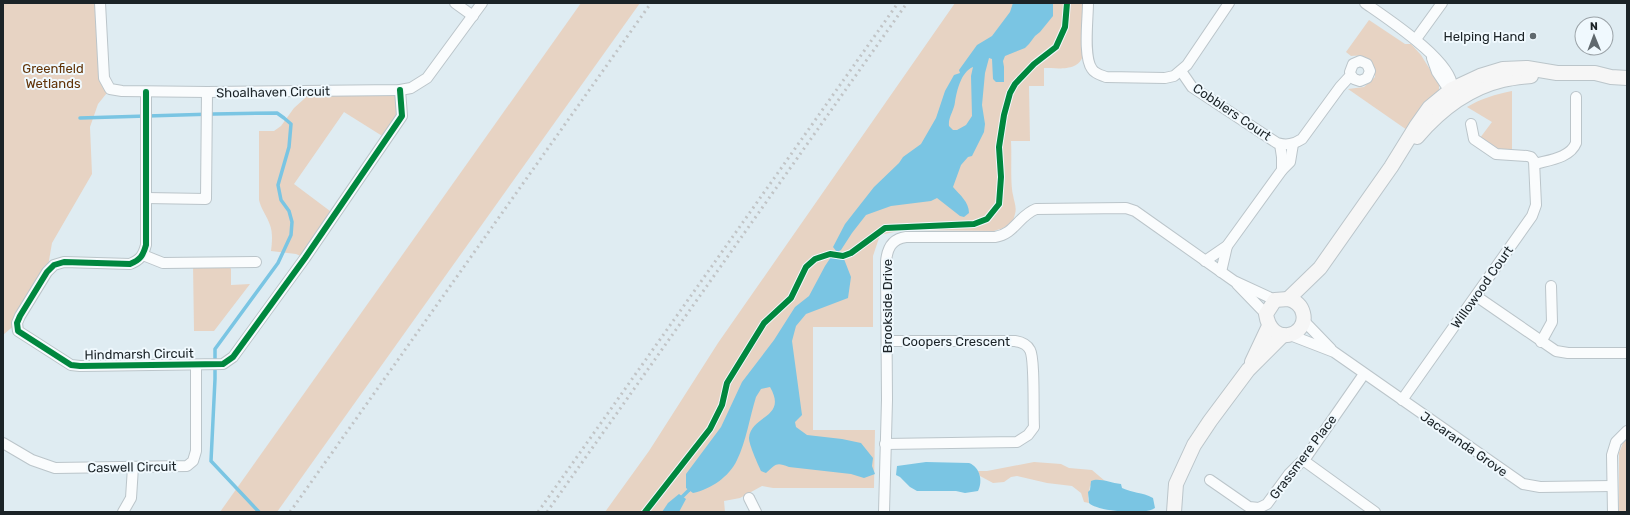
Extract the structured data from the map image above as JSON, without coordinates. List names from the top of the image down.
{
  "streets": {
    "street": [
      "Shoalhaven Circuit",
      "Cobblers Court",
      "Willowood Court",
      "Brookside Drive",
      "Coopers Crescent",
      "Hindmarsh Circuit",
      "Jacaranda Grove",
      "Grassmere Place",
      "Caswell Circuit"
    ]
  },
  "crossings": [
    ["Shoalhaven Circuit", "Hindmarsh Circuit"],
    ["Willowood Court", "Jacaranda Grove"],
    ["Brookside Drive", "Coopers Crescent"],
    ["Brookside Drive", "Jacaranda Grove"],
    ["Hindmarsh Circuit", "Caswell Circuit"],
    ["Jacaranda Grove", "Grassmere Place"]
  ],
  "parks": ["Greenfield Wetlands"],
  "places": ["Helping Hand"],
  "north": "top"
}
